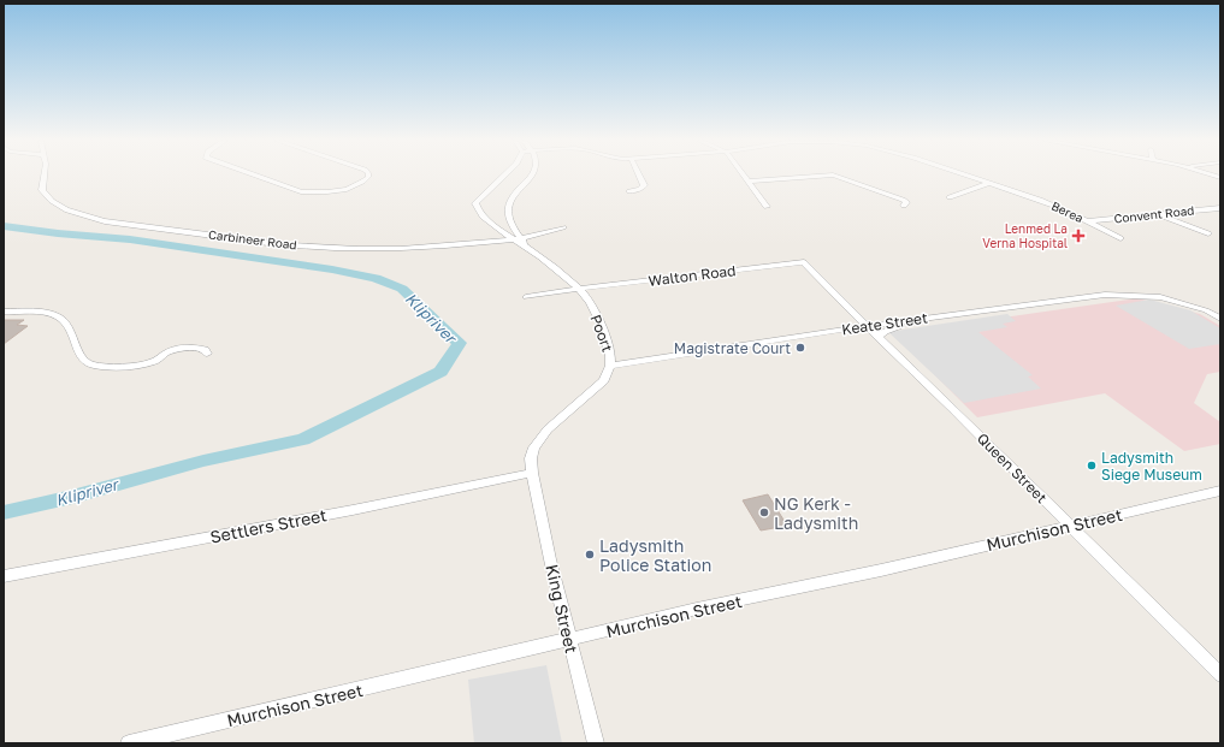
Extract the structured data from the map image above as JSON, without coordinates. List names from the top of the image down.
{
  "streets": {
    "street": [
      "Berea",
      "Convent Road",
      "Carbineer Road",
      "Walton Road",
      "Keate Street",
      "Poort",
      "Queen Street",
      "Settlers Street",
      "Murchison Street",
      "King Street"
    ]
  },
  "crossings": [
    ["Berea", "Convent Road"],
    ["Carbineer Road", "Poort"],
    ["Walton Road", "Poort"],
    ["Walton Road", "Queen Street"],
    ["Keate Street", "Poort"],
    ["Keate Street", "Queen Street"],
    ["Poort", "Settlers Street"],
    ["Poort", "King Street"],
    ["Queen Street", "Murchison Street"],
    ["Settlers Street", "King Street"],
    ["Murchison Street", "King Street"]
  ],
  "water": ["Klipriver"],
  "places": {
    "health": ["Lenmed La Verna Hospital"],
    "other": [
      "Magistrate Court",
      "Ladysmith Siege Museum",
      "NG Kerk - Ladysmith",
      "Ladysmith Police Station"
    ]
  }
}
